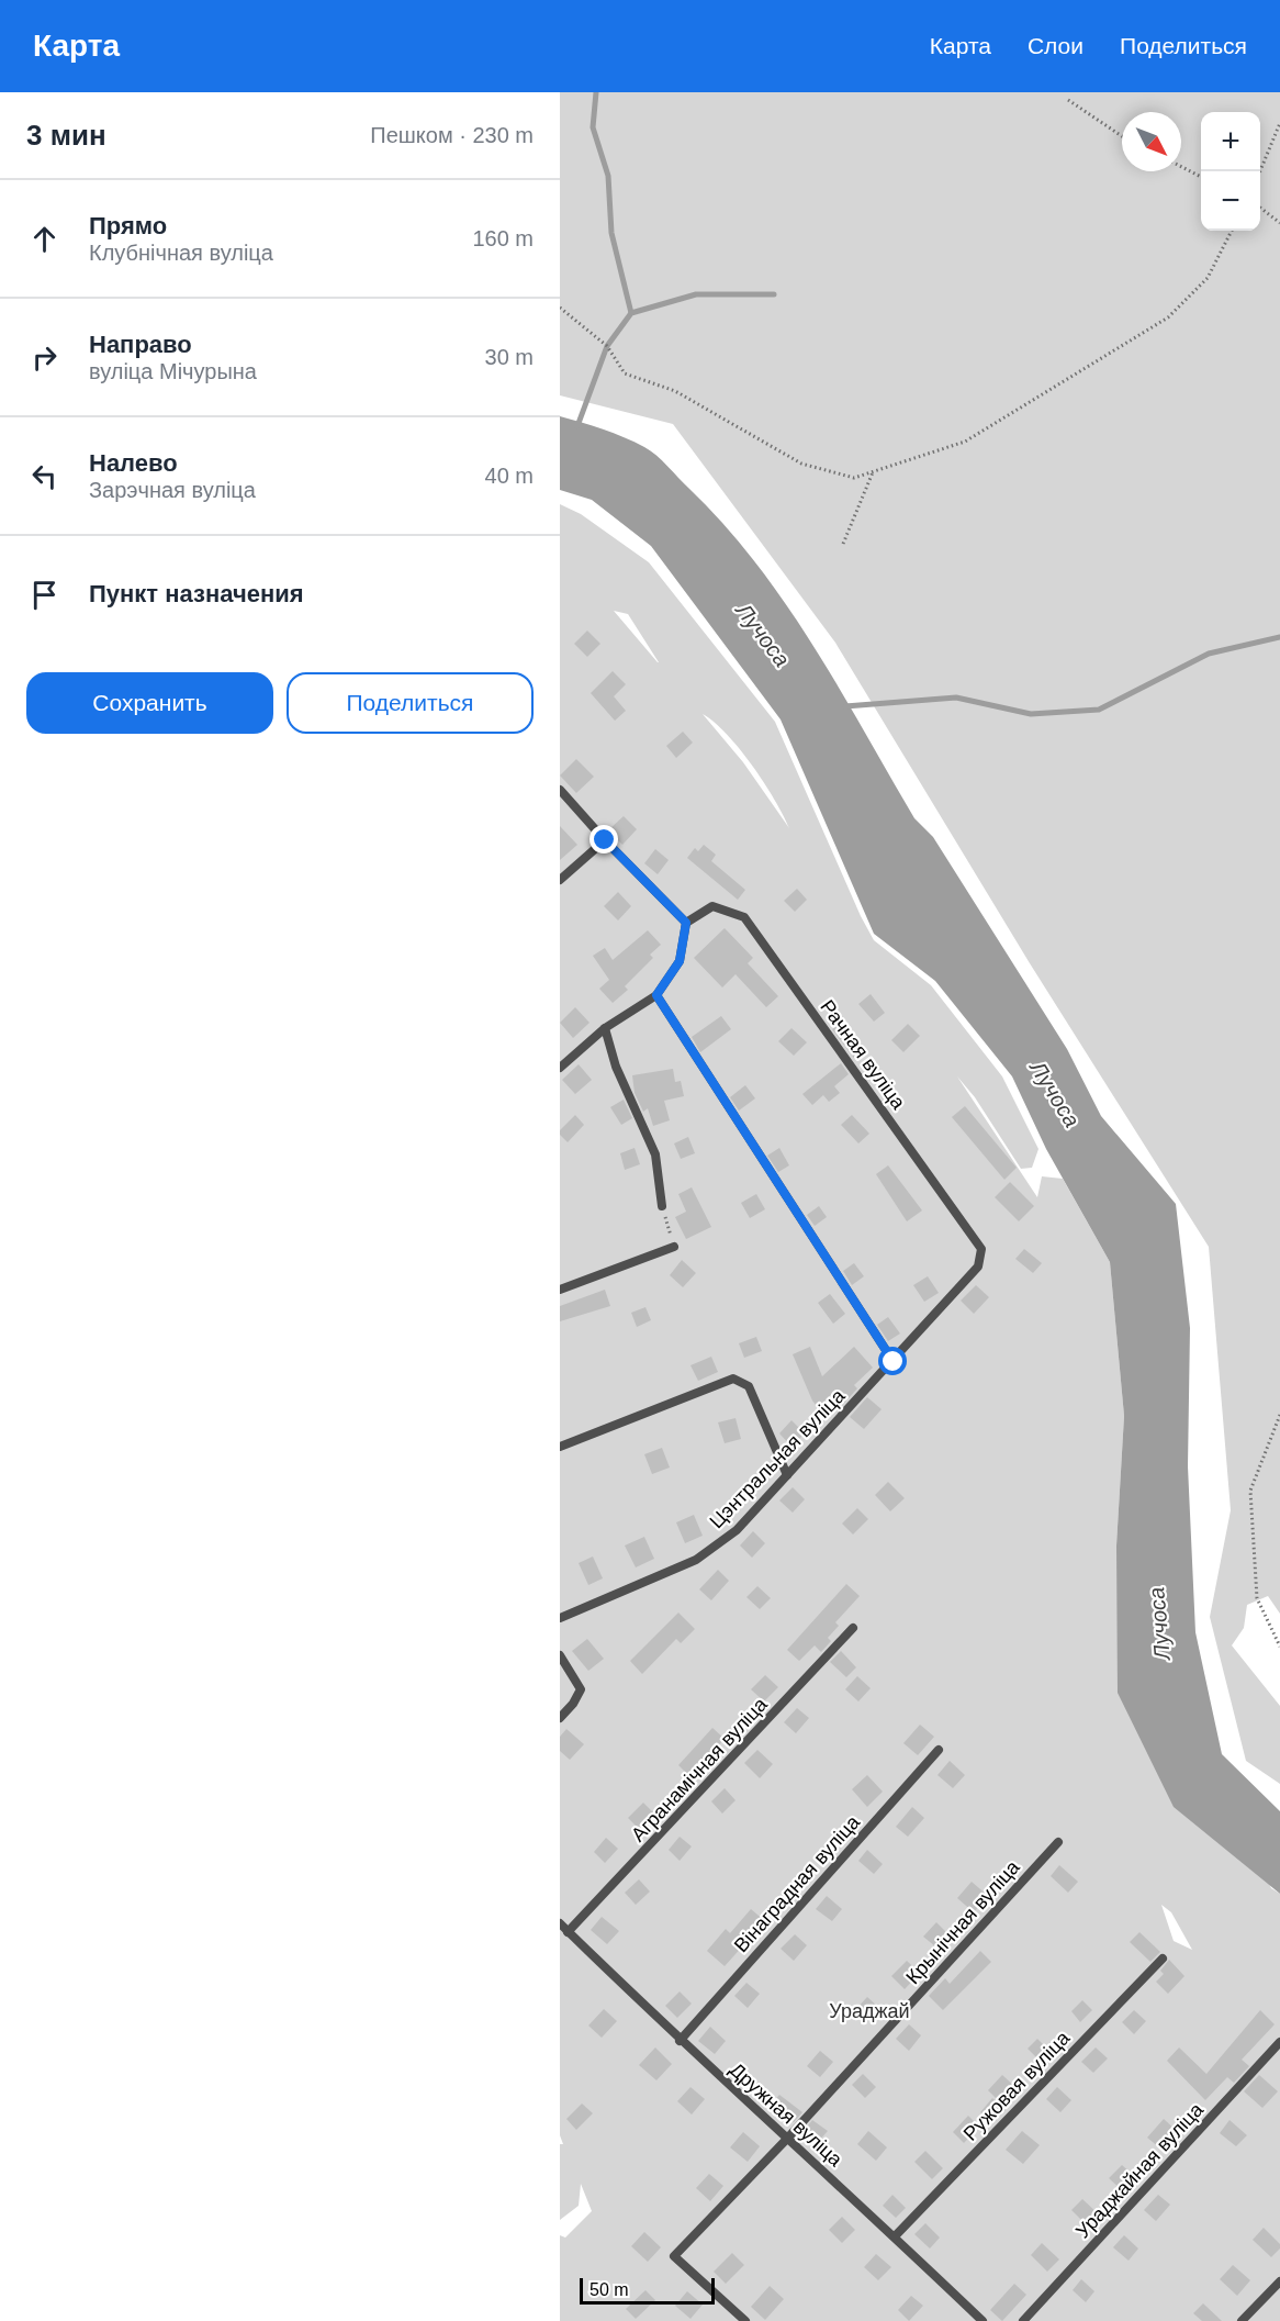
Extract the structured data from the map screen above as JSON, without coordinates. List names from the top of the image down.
{
  "streets": {
    "lane": [
      "Рачная вуліца",
      "Цэнтральная вуліца",
      "Агранамічная вуліца",
      "Вінаградная вуліца",
      "Крынічная вуліца",
      "Ружовая вуліца",
      "Дружная вуліца",
      "Ураджайная вуліца"
    ]
  },
  "crossings": [
    ["Рачная вуліца", "Цэнтральная вуліца"],
    ["Агранамічная вуліца", "Дружная вуліца"],
    ["Вінаградная вуліца", "Дружная вуліца"],
    ["Крынічная вуліца", "Дружная вуліца"],
    ["Ружовая вуліца", "Дружная вуліца"]
  ],
  "water": ["Лучоса"],
  "parks": ["Ураджай"],
  "scale_bar": "50 m",
  "north": "bottom right",
  "page": {
    "header": "Карта",
    "nav": ["Карта", "Слои", "Поделиться"],
    "heading": ["3 мин", "Пешком · 230 m"],
    "map_buttons": ["+", "−"],
    "list": [
      ["Прямо", "Клубнічная вуліца", "160 m"],
      ["Направо", "вуліца Мічурына", "30 m"],
      ["Налево", "Зарэчная вуліца", "40 m"],
      "Пункт назначения"
    ],
    "buttons": ["Сохранить", "Поделиться"],
    "scale": "50 m"
  }
}
